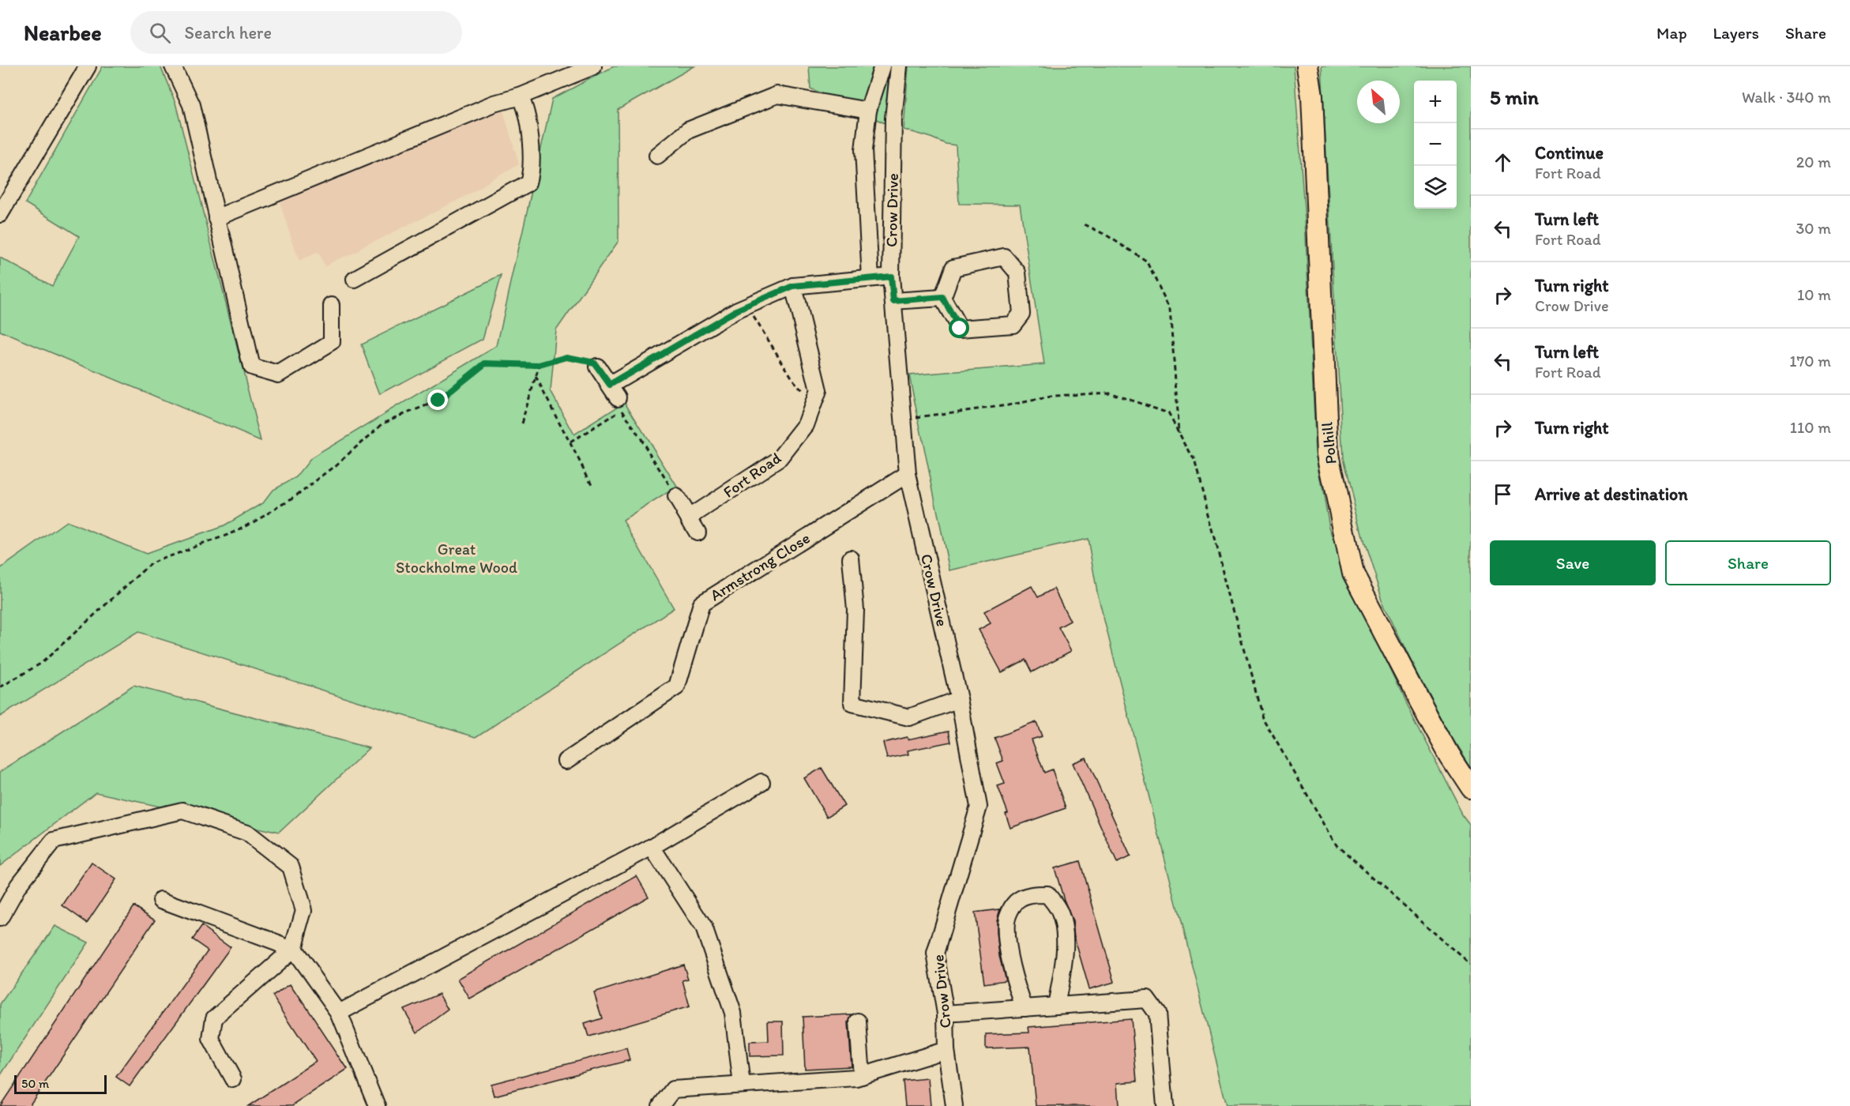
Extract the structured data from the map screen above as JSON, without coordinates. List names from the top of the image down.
{
  "streets": {
    "main road": ["Polhill"],
    "street": ["Crow Drive", "Fort Road", "Armstrong Close"]
  },
  "crossings": [
    ["Crow Drive", "Armstrong Close"]
  ],
  "parks": ["Great Stockholme Wood"],
  "scale_bar": "50 m",
  "north": "top left",
  "page": {
    "header": "Nearbee",
    "search": "Search here",
    "nav": ["Map", "Layers", "Share"],
    "heading": ["5 min", "Walk · 340 m"],
    "map_buttons": ["+", "−"],
    "list": [
      ["Continue", "Fort Road", "20 m"],
      ["Turn left", "Fort Road", "30 m"],
      ["Turn right", "Crow Drive", "10 m"],
      ["Turn left", "Fort Road", "170 m"],
      ["Turn right", "110 m"],
      "Arrive at destination"
    ],
    "buttons": ["Save", "Share"],
    "scale": "50 m"
  }
}
